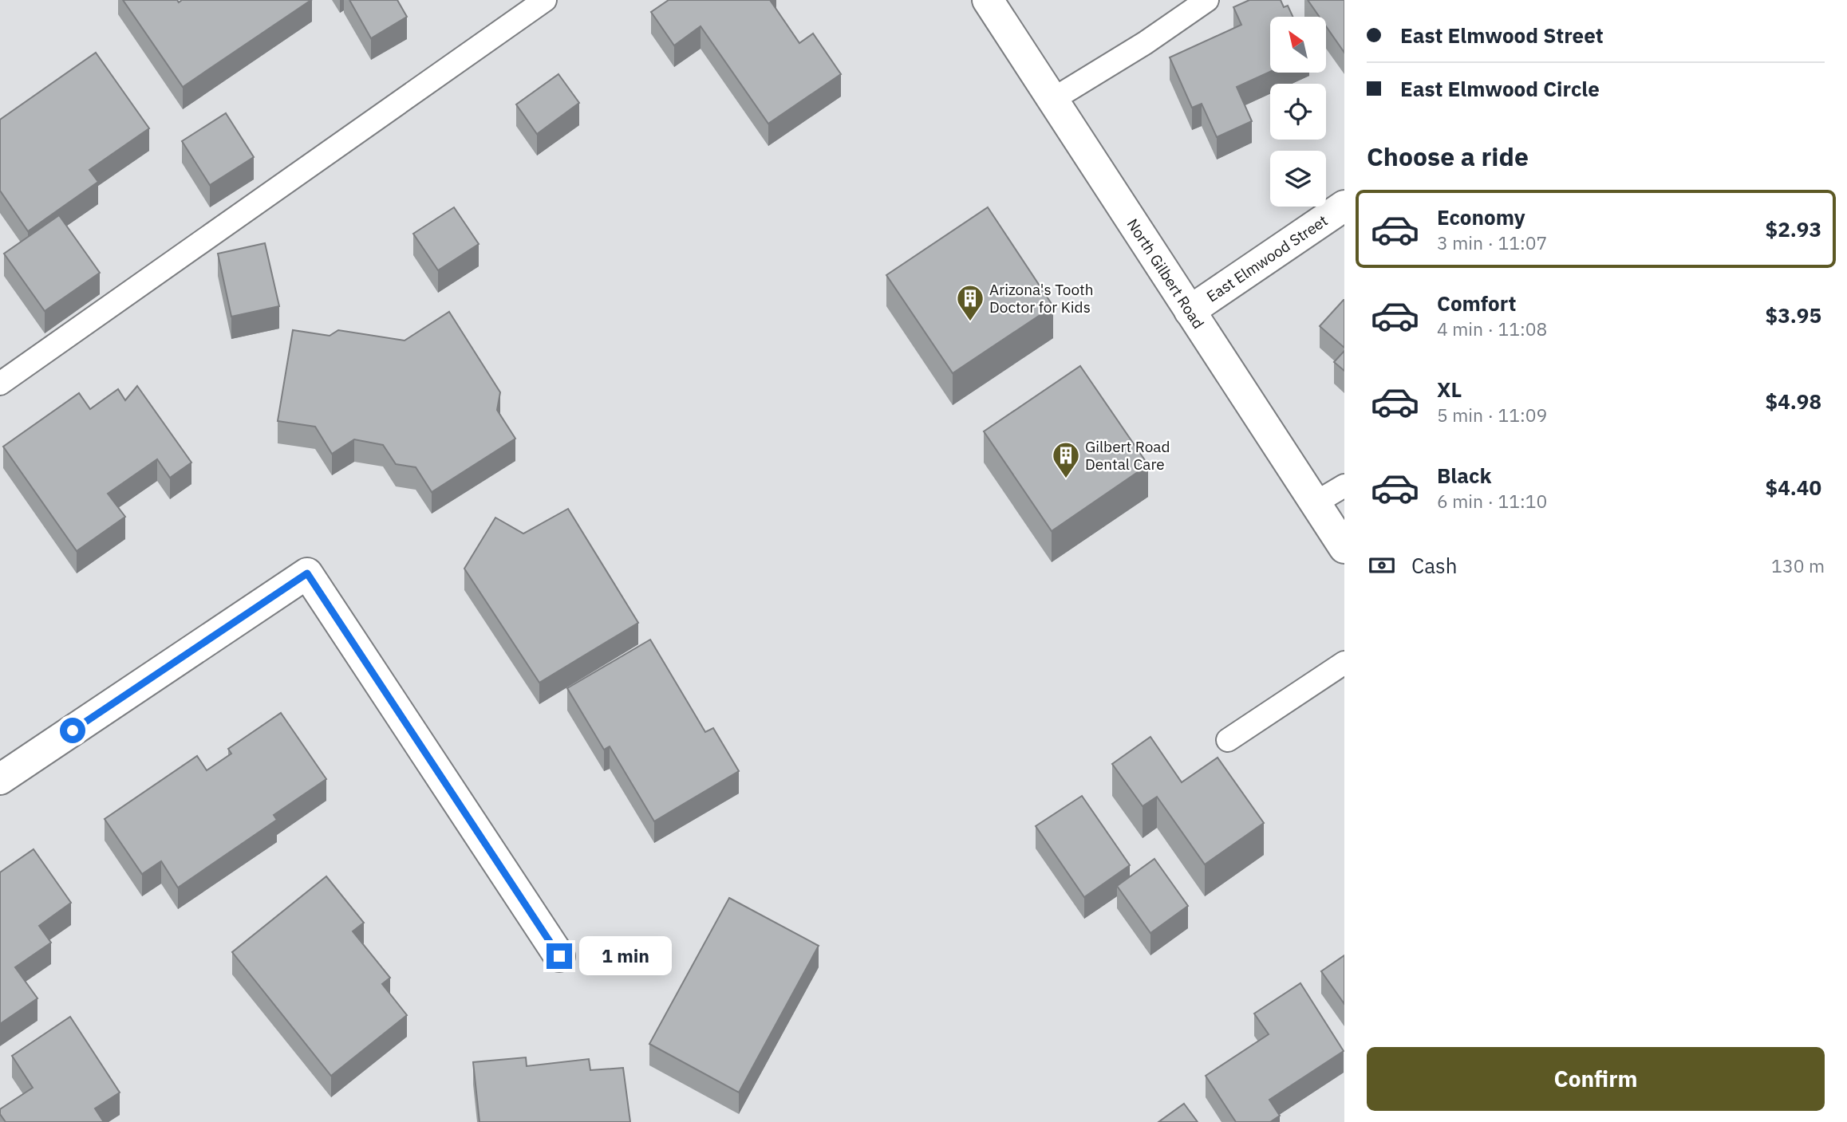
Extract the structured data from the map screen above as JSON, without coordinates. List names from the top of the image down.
{
  "streets": {
    "street": ["East Elmwood Street", "North Gilbert Road"]
  },
  "crossings": [
    ["East Elmwood Street", "North Gilbert Road"]
  ],
  "places": {
    "building": ["Arizona's Tooth Doctor for Kids", "Gilbert Road Dental Care"]
  },
  "north": "top left",
  "page": {
    "banner": ["East Elmwood Street", "East Elmwood Circle"],
    "heading": "Choose a ride",
    "list": [
      {
        "name": "Economy",
        "note": "3 min · 11:07",
        "value": "$2.93"
      },
      {
        "name": "Comfort",
        "note": "4 min · 11:08",
        "value": "$3.95"
      },
      {
        "name": "XL",
        "note": "5 min · 11:09",
        "value": "$4.98"
      },
      {
        "name": "Black",
        "note": "6 min · 11:10",
        "value": "$4.40"
      }
    ],
    "pay": ["Cash", "130 m"],
    "bubble": "1 min",
    "buttons": "Confirm"
  }
}
